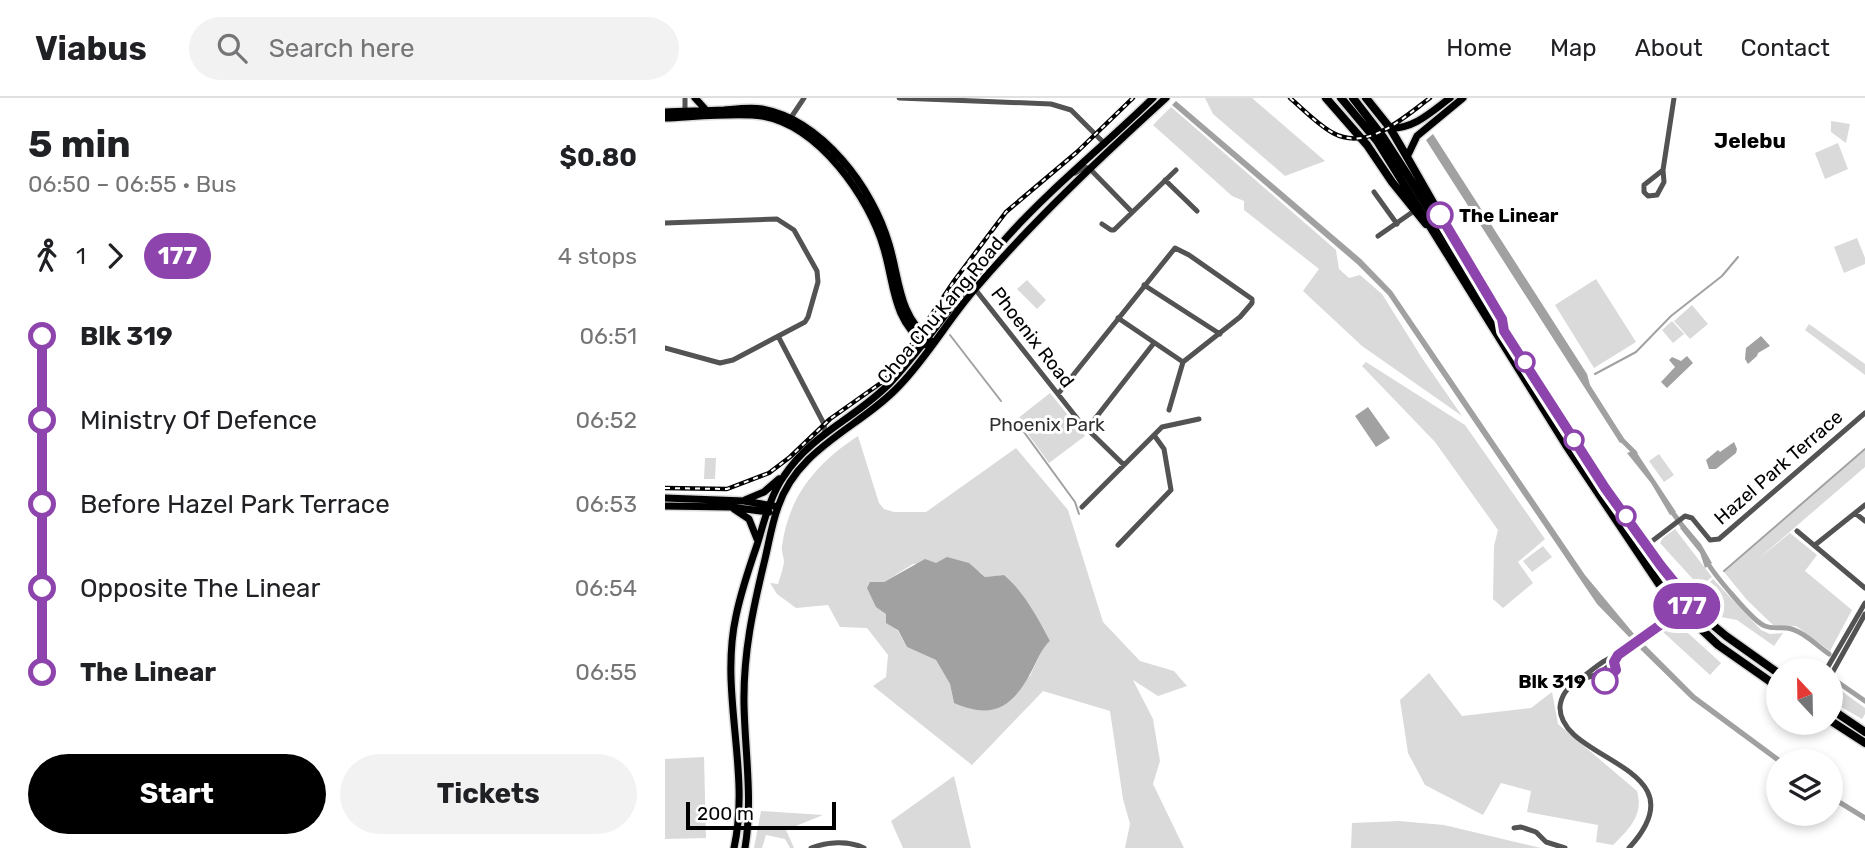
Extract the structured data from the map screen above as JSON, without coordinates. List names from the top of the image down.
{
  "streets": {
    "main road": ["Choa Chu Kang Road"],
    "street": ["Phoenix Road", "Hazel Park Terrace"]
  },
  "crossings": [
    ["Choa Chu Kang Road", "Phoenix Road"]
  ],
  "districts": ["Jelebu"],
  "parks": ["Phoenix Park"],
  "places": ["The Linear", "Blk 319"],
  "lines": ["bus line 177"],
  "scale_bar": "200 m",
  "north": "top",
  "page": {
    "header": "Viabus",
    "search": "Search here",
    "nav": [
      "Home",
      "Map",
      "About",
      "Contact"
    ],
    "heading": ["5 min", "06:50 – 06:55 · Bus", "$0.80"],
    "on_map": "177",
    "legs": ["1", "177", "4 stops"],
    "list": [
      {
        "name": "Blk 319",
        "value": "06:51"
      },
      {
        "name": "Ministry Of Defence",
        "value": "06:52"
      },
      {
        "name": "Before Hazel Park Terrace",
        "value": "06:53"
      },
      {
        "name": "Opposite The Linear",
        "value": "06:54"
      },
      {
        "name": "The Linear",
        "value": "06:55"
      }
    ],
    "buttons": ["Start", "Tickets"],
    "scale": "200 m"
  }
}
